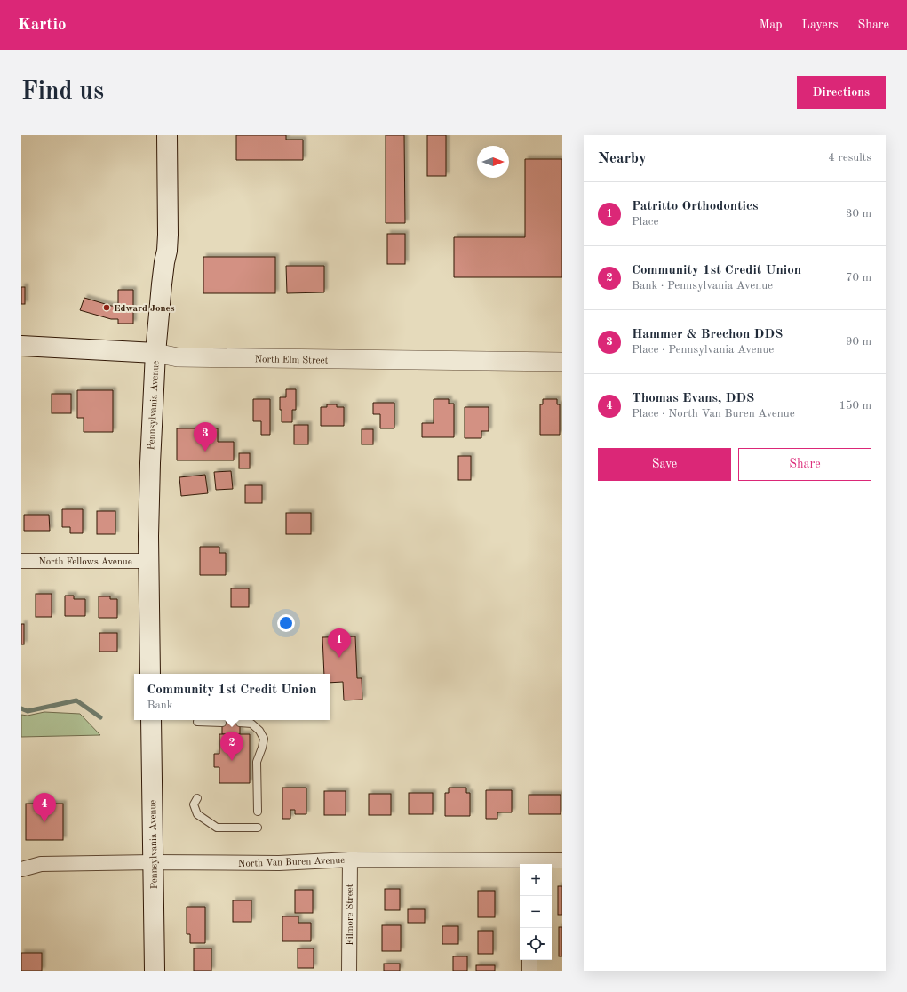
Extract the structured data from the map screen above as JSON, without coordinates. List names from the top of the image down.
{
  "streets": {
    "main road": ["North Elm Street", "Pennsylvania Avenue"],
    "street": ["North Fellows Avenue", "North Van Buren Avenue", "Filmore Street"]
  },
  "crossings": [
    ["North Elm Street", "Pennsylvania Avenue"],
    ["Pennsylvania Avenue", "North Fellows Avenue"],
    ["Pennsylvania Avenue", "North Van Buren Avenue"],
    ["North Van Buren Avenue", "Filmore Street"]
  ],
  "places": ["Edward Jones"],
  "north": "right",
  "page": {
    "header": "Kartio",
    "nav": ["Map", "Layers", "Share"],
    "buttons": [
      "Directions",
      ["Save", "Share"]
    ],
    "title": "Find us",
    "heading": ["Nearby", "4 results"],
    "list": [
      {
        "mark": "1",
        "name": "Patritto Orthodontics",
        "note": "Place",
        "value": "30 m"
      },
      {
        "mark": "2",
        "name": "Community 1st Credit Union",
        "note": "Bank · Pennsylvania Avenue",
        "value": "70 m"
      },
      {
        "mark": "3",
        "name": "Hammer & Brechon DDS",
        "note": "Place · Pennsylvania Avenue",
        "value": "90 m"
      },
      {
        "mark": "4",
        "name": "Thomas Evans, DDS",
        "note": "Place · North Van Buren Avenue",
        "value": "150 m"
      }
    ],
    "pins": [
      "3",
      "1",
      "2",
      "4"
    ],
    "popup": ["Community 1st Credit Union", "Bank"],
    "map_buttons": ["+", "−"]
  }
}
